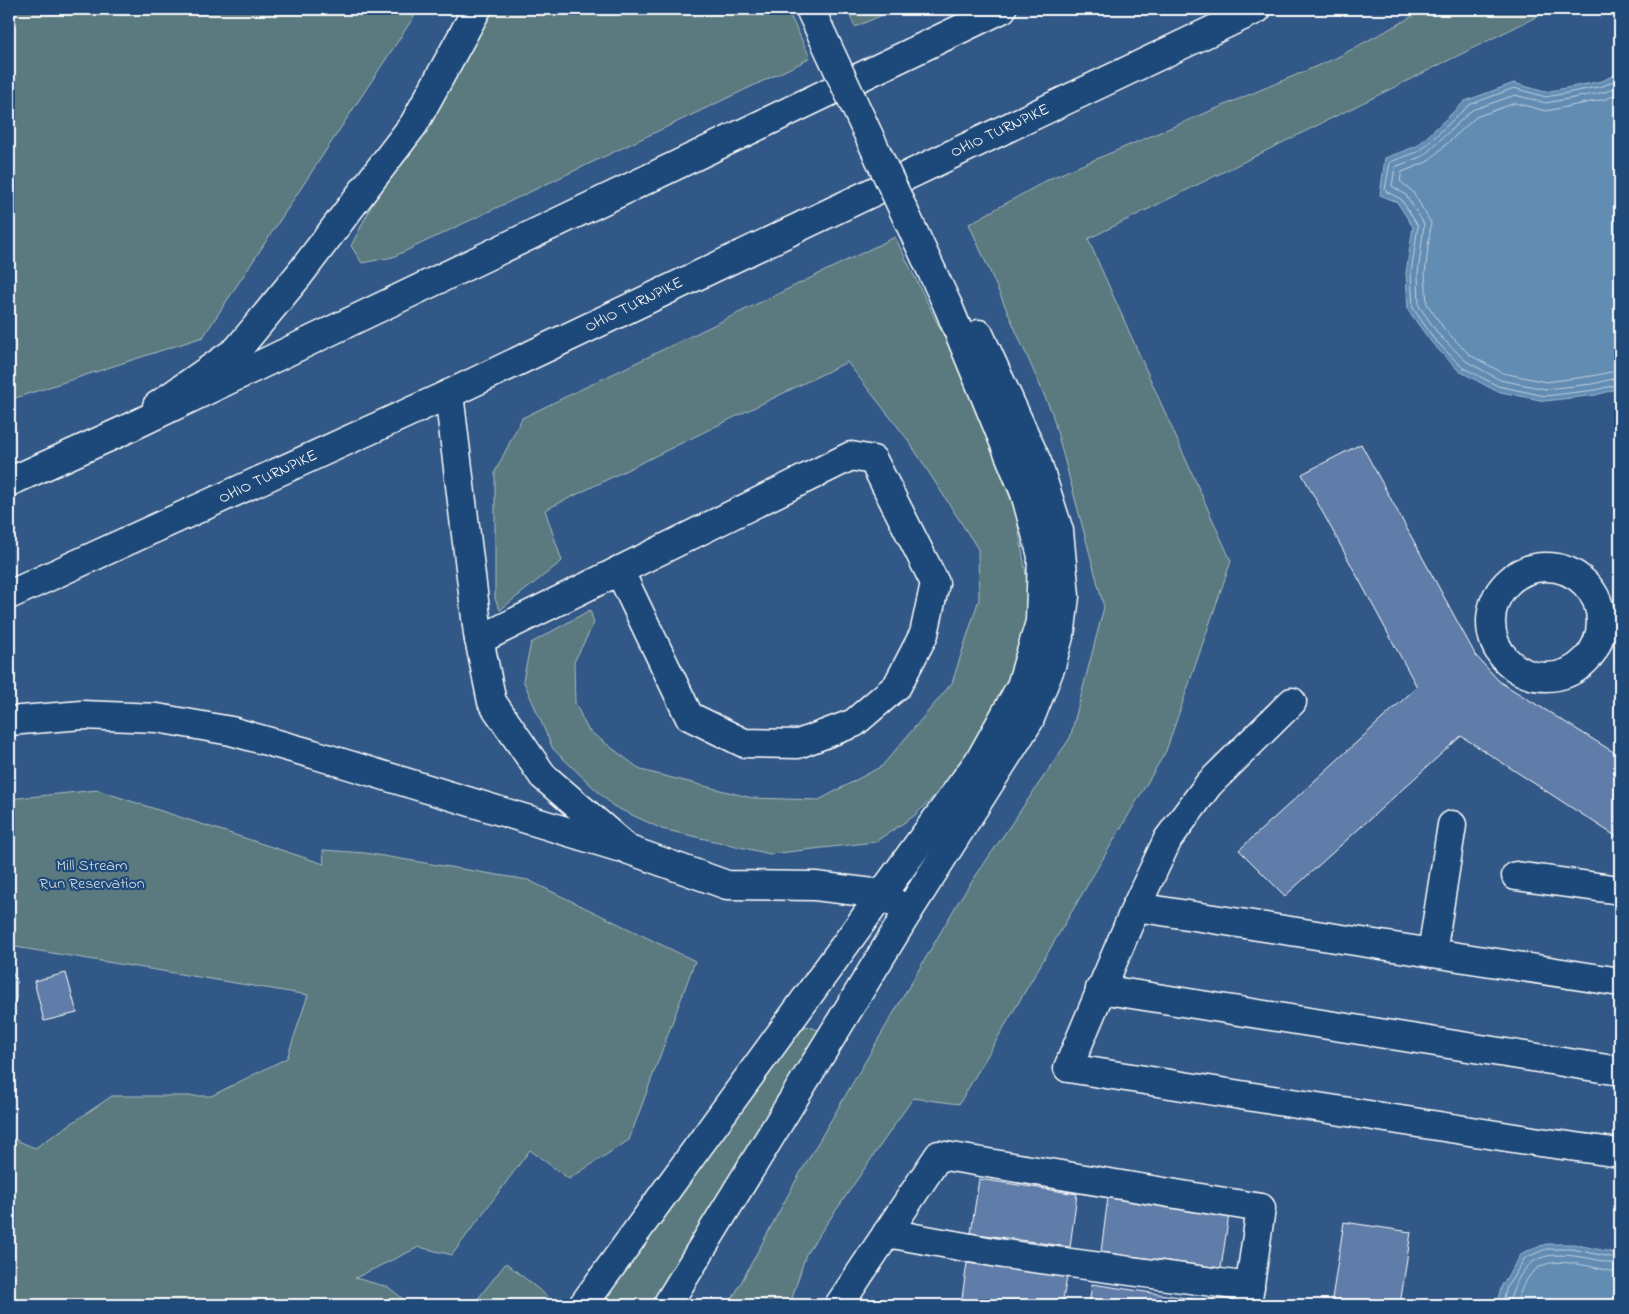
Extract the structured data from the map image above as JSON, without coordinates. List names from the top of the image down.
{
  "streets": {
    "main road": ["OHIO TURNPIKE"]
  },
  "parks": ["Mill Stream Run Reservation"]
}
